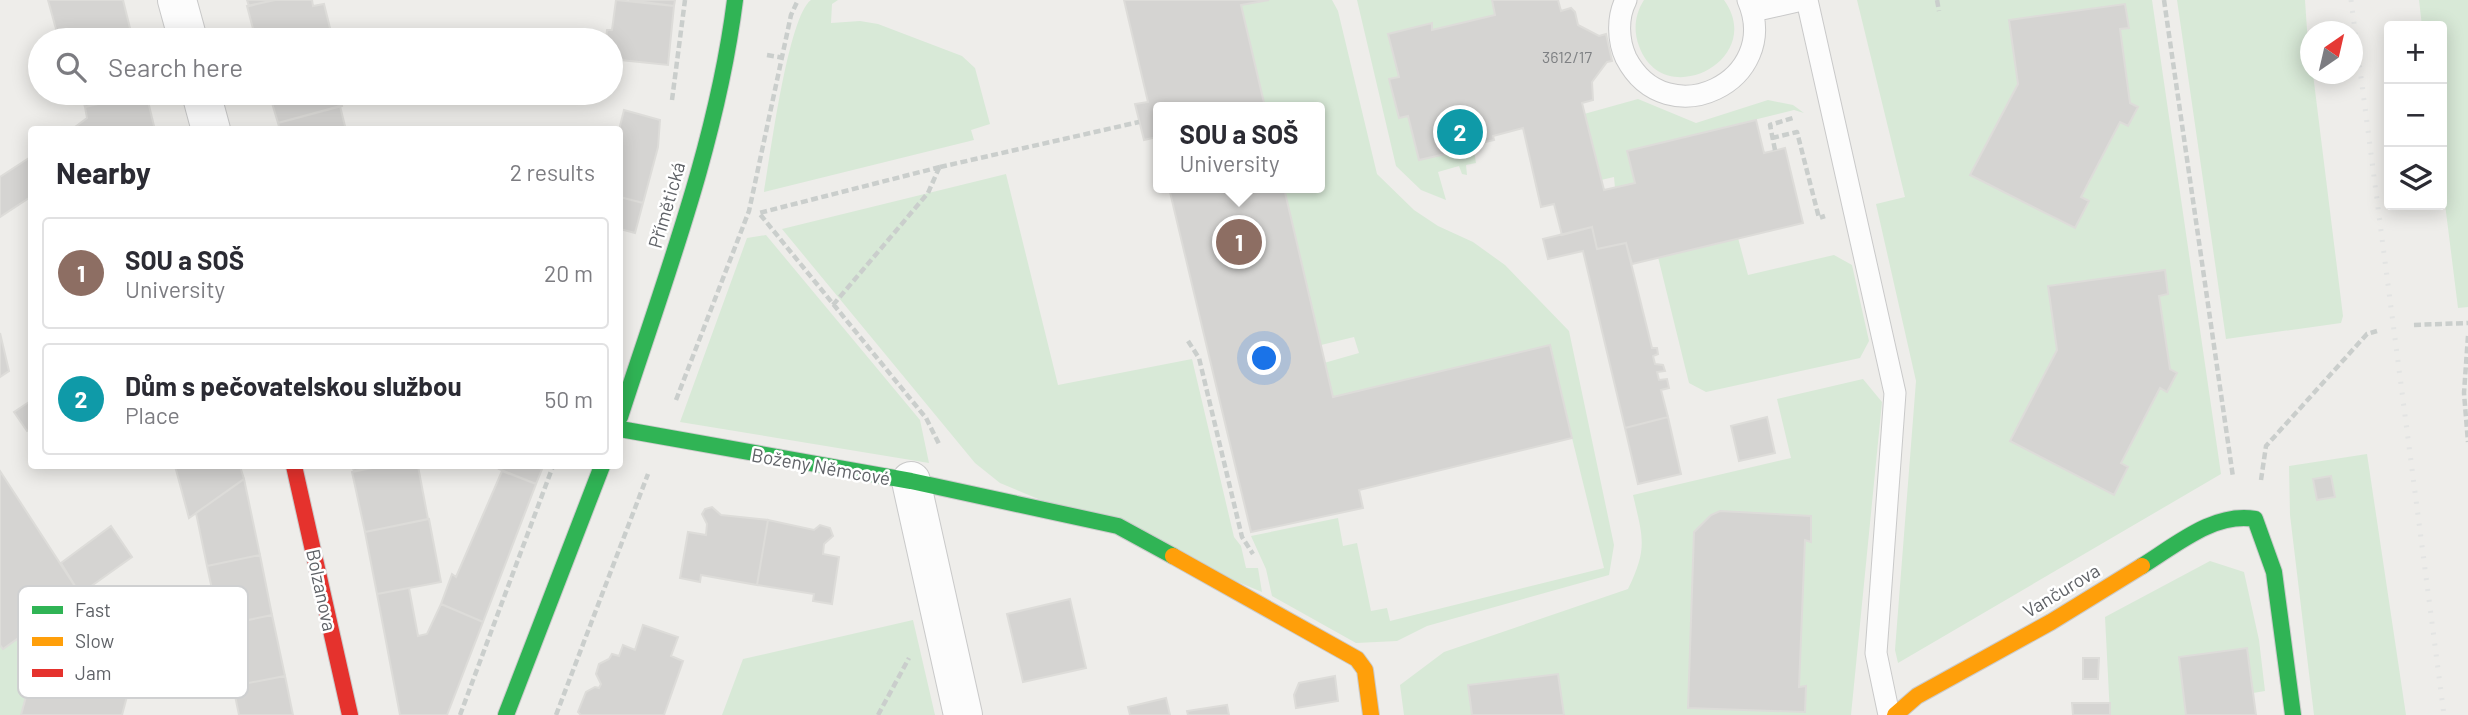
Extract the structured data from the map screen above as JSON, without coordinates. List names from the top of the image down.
{
  "streets": {
    "street": [
      "Přímětická",
      "Boženy Němcové",
      "Bolzanova",
      "Vančurova"
    ]
  },
  "house_numbers": ["3612/17"],
  "legend": ["Fast", "Slow", "Jam"],
  "north": "top right",
  "page": {
    "map_buttons": ["+", "−"],
    "search": "Search here",
    "popup": ["SOU a SOŠ", "University"],
    "pins": ["2", "1"],
    "heading": ["Nearby", "2 results"],
    "list": [
      {
        "mark": "1",
        "name": "SOU a SOŠ",
        "note": "University",
        "value": "20 m"
      },
      {
        "mark": "2",
        "name": "Dům s pečovatelskou službou",
        "note": "Place",
        "value": "50 m"
      }
    ]
  }
}
